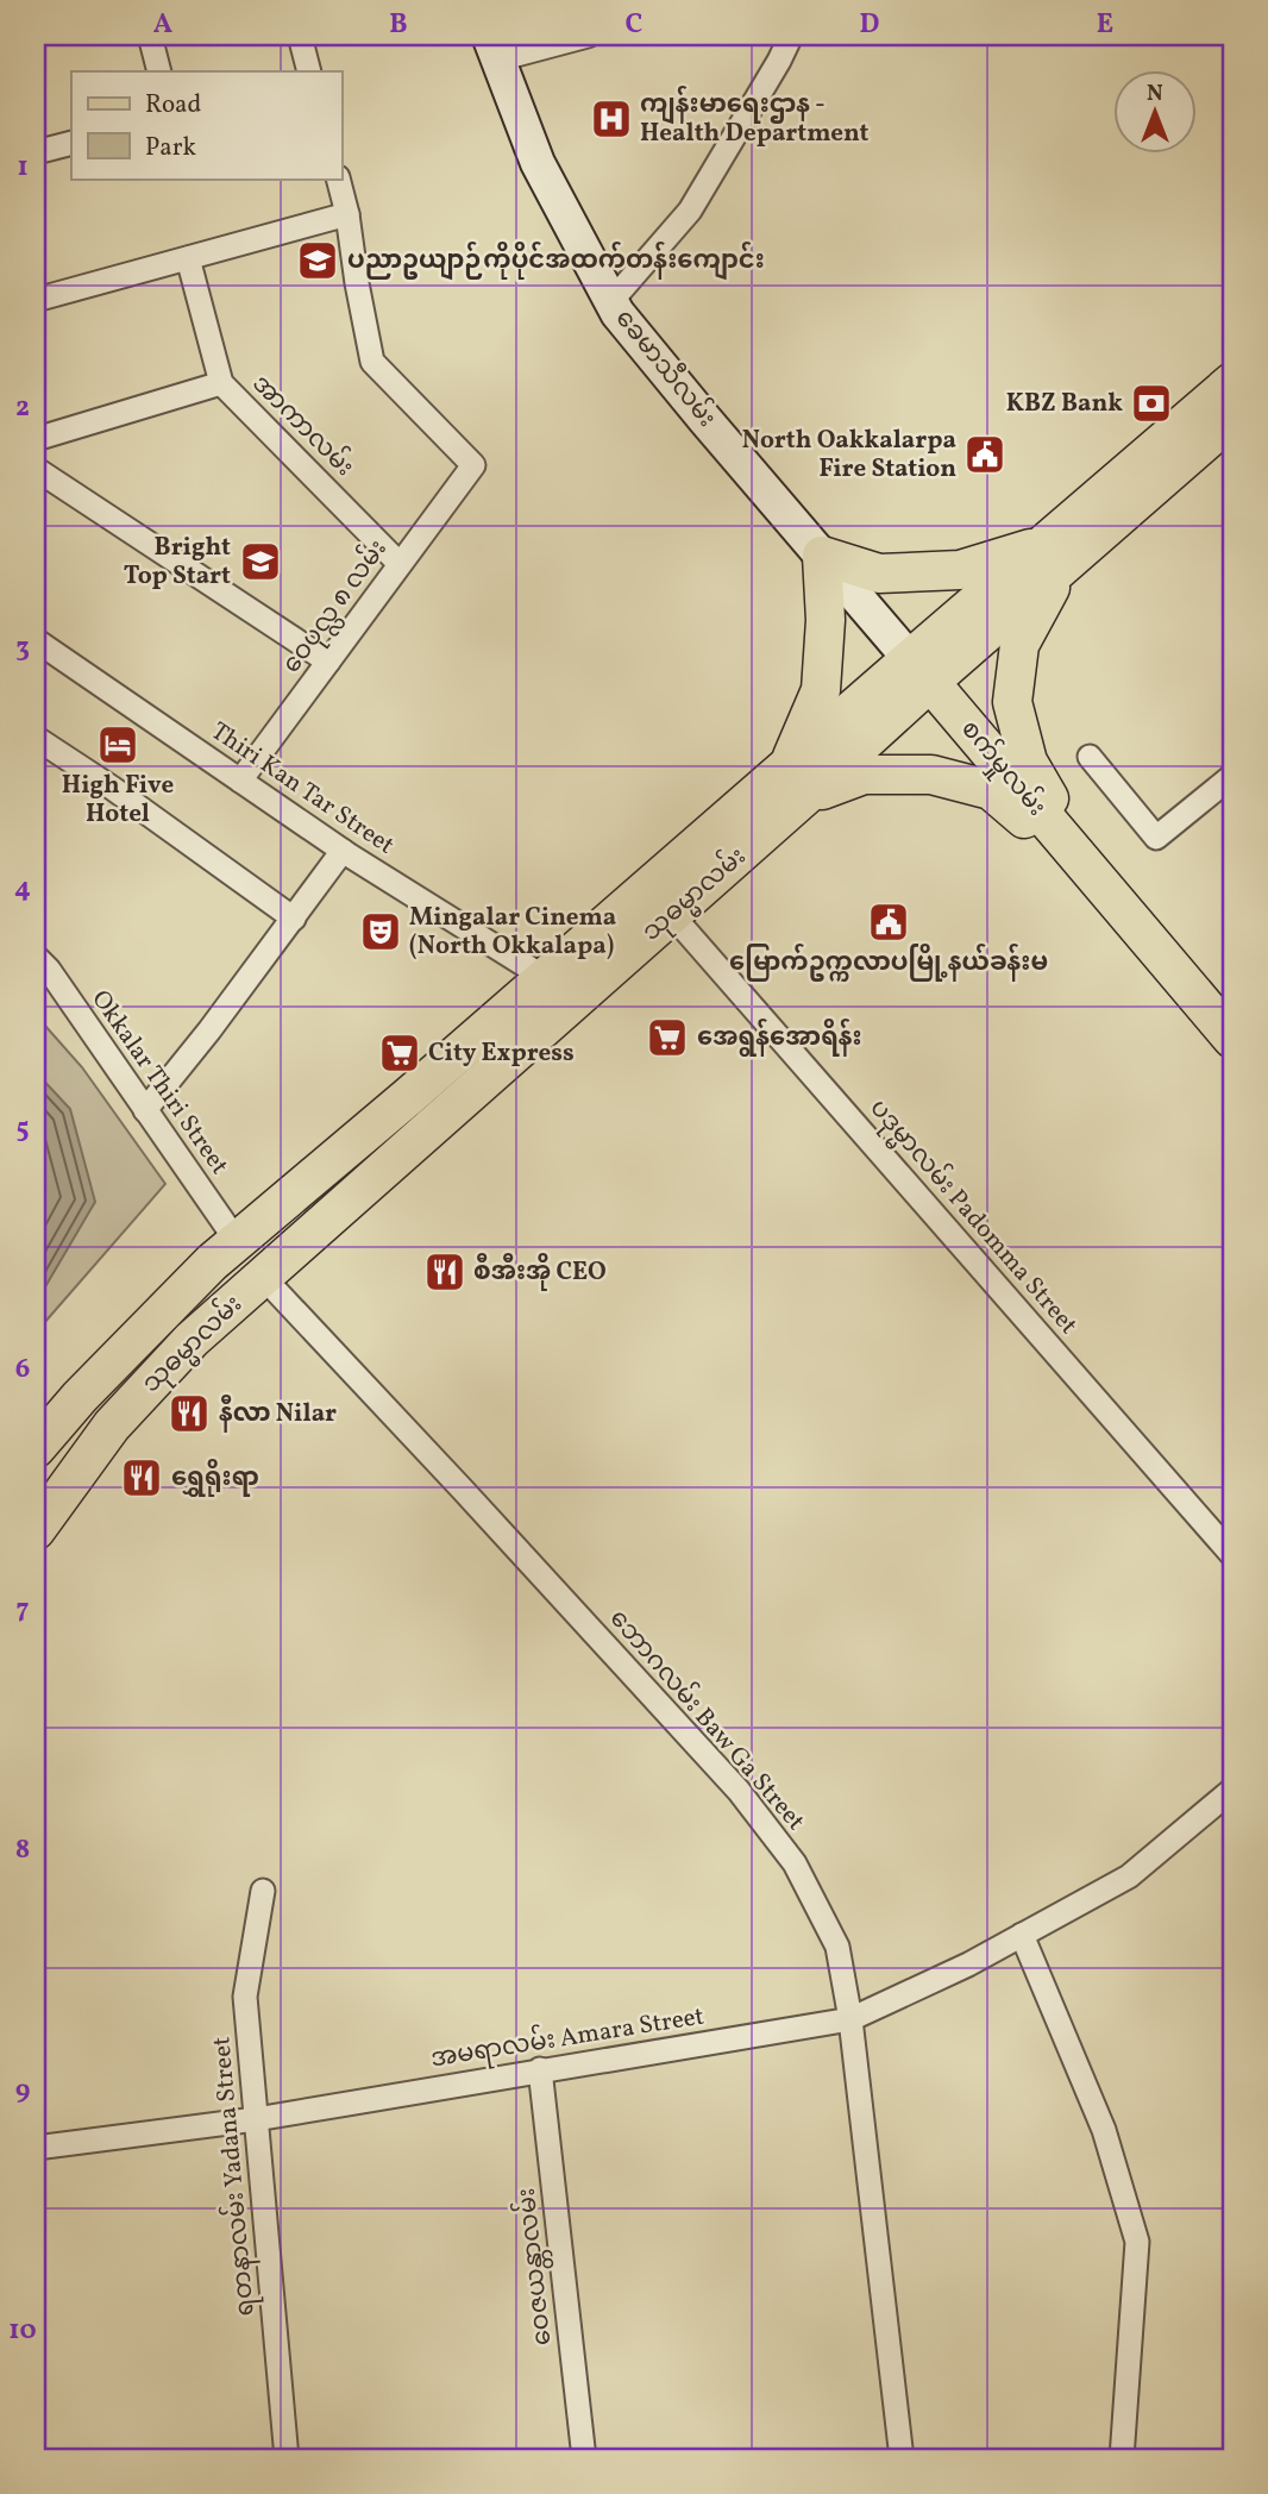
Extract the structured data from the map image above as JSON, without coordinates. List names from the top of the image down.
{
  "streets": {
    "main road": ["ခေမာသီလမ်း", "စက်မှုလမ်း", "သုဓမ္မာလမ်း"],
    "street": [
      "အာကာလမ်း",
      "ဝေပုလ္လ ၈ လမ်း",
      "Thiri Kan Tar Street",
      "Okkalar Thiri Street",
      "ပဒုမ္မာလမ်း Padomma Street",
      "ဘောဂလမ်း Baw Ga Street",
      "အမရာလမ်း Amara Street",
      "ရတနာလမ်း Yadana Street",
      "ဝေဇယန္တာလမ်း"
    ]
  },
  "crossings": [
    ["ခေမာသီလမ်း", "စက်မှုလမ်း"],
    ["ခေမာသီလမ်း", "သုဓမ္မာလမ်း"],
    ["အာကာလမ်း", "ဝေပုလ္လ ၈ လမ်း"],
    ["ဝေပုလ္လ ၈ လမ်း", "Thiri Kan Tar Street"],
    ["စက်မှုလမ်း", "သုဓမ္မာလမ်း"],
    ["Thiri Kan Tar Street", "သုဓမ္မာလမ်း"],
    ["သုဓမ္မာလမ်း", "Okkalar Thiri Street"],
    ["သုဓမ္မာလမ်း", "ပဒုမ္မာလမ်း Padomma Street"],
    ["သုဓမ္မာလမ်း", "ဘောဂလမ်း Baw Ga Street"],
    ["ဘောဂလမ်း Baw Ga Street", "အမရာလမ်း Amara Street"],
    ["အမရာလမ်း Amara Street", "ရတနာလမ်း Yadana Street"],
    ["အမရာလမ်း Amara Street", "ဝေဇယန္တာလမ်း"]
  ],
  "places": {
    "hospital": ["ကျန်းမာရေးဌာန - Health Department"],
    "school or university": ["ပညာဥယျာဉ်ကိုပိုင်အထက်တန်းကျောင်း", "Bright Top Start"],
    "bank": ["KBZ Bank"],
    "public building": ["North Oakkalarpa Fire Station", "မြောက်ဥက္ကလာပမြို့နယ်ခန်းမ"],
    "hotel": ["High Five Hotel"],
    "theatre": ["Mingalar Cinema (North Okkalapa)"],
    "supermarket": ["အေရွန်အောရိန်း", "City Express"],
    "restaurant": ["စီအီးအို CEO", "နီလာ Nilar", "ရွှေရိုးရာ"]
  },
  "legend": ["Road", "Park"],
  "north": "top",
  "grid": {
    "columns": [
      "A",
      "B",
      "C",
      "D",
      "E"
    ],
    "rows": [
      "1",
      "2",
      "3",
      "4",
      "5",
      "6",
      "7",
      "8",
      "9",
      "10"
    ]
  }
}
